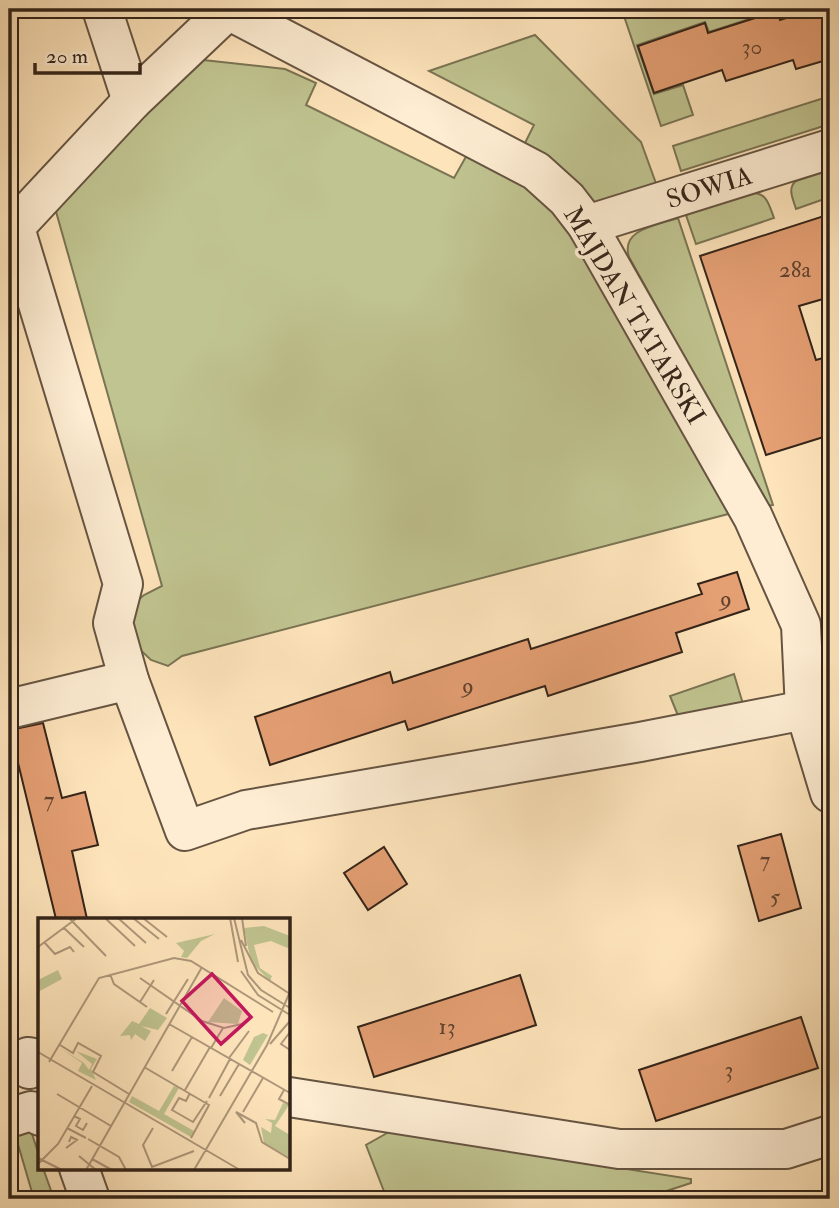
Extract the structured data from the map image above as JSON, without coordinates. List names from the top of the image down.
{
  "streets": {
    "street": ["SOWIA", "MAJDAN TATARSKI"]
  },
  "crossings": [
    ["SOWIA", "MAJDAN TATARSKI"]
  ],
  "house_numbers": [
    "30",
    "28a",
    "9",
    "9",
    "7",
    "7",
    "5",
    "13",
    "3"
  ],
  "scale_bar": "20 m"
}
